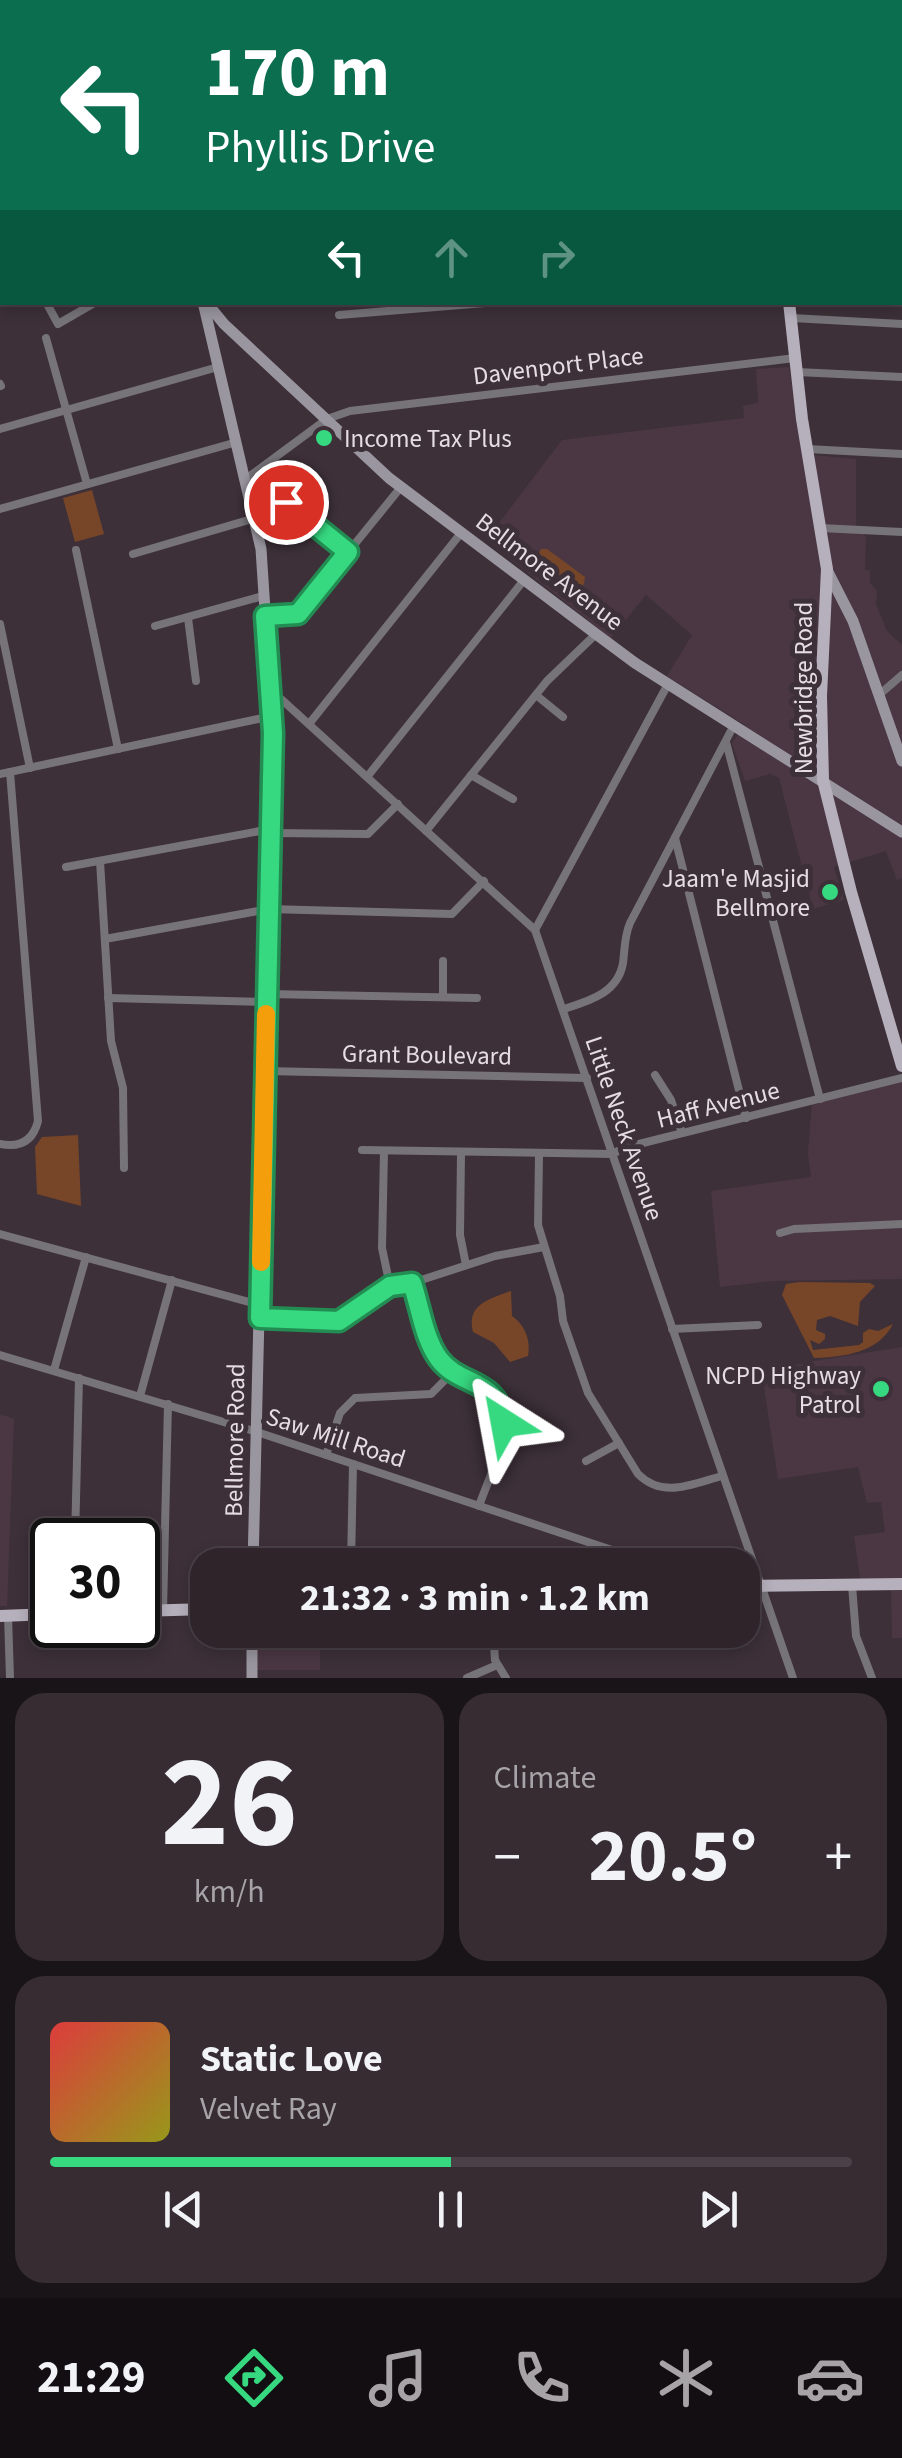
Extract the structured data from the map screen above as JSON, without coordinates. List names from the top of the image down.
{
  "streets": {
    "main road": ["Bellmore Avenue", "Newbridge Road", "Bellmore Road"],
    "street": [
      "Davenport Place",
      "Grant Boulevard",
      "Haff Avenue",
      "Little Neck Avenue",
      "Saw Mill Road"
    ]
  },
  "crossings": [
    ["Davenport Place", "Bellmore Avenue"],
    ["Davenport Place", "Newbridge Road"],
    ["Bellmore Avenue", "Newbridge Road"],
    ["Grant Boulevard", "Little Neck Avenue"],
    ["Grant Boulevard", "Bellmore Road"],
    ["Haff Avenue", "Little Neck Avenue"],
    ["Little Neck Avenue", "Bellmore Road"],
    ["Saw Mill Road", "Bellmore Road"]
  ],
  "places": ["Income Tax Plus", "Jaam'e Masjid Bellmore", "NCPD Highway Patrol"],
  "page": {
    "turn": ["170 m", "Phyllis Drive"],
    "limit": "30",
    "trip": "21:32 · 3 min · 1.2 km",
    "tile": [
      ["26", "km/h"],
      "Climate"
    ],
    "heat": ["−", "20.5°", "+"],
    "song": ["Static Love", "Velvet Ray"],
    "tabs": "21:29"
  }
}
